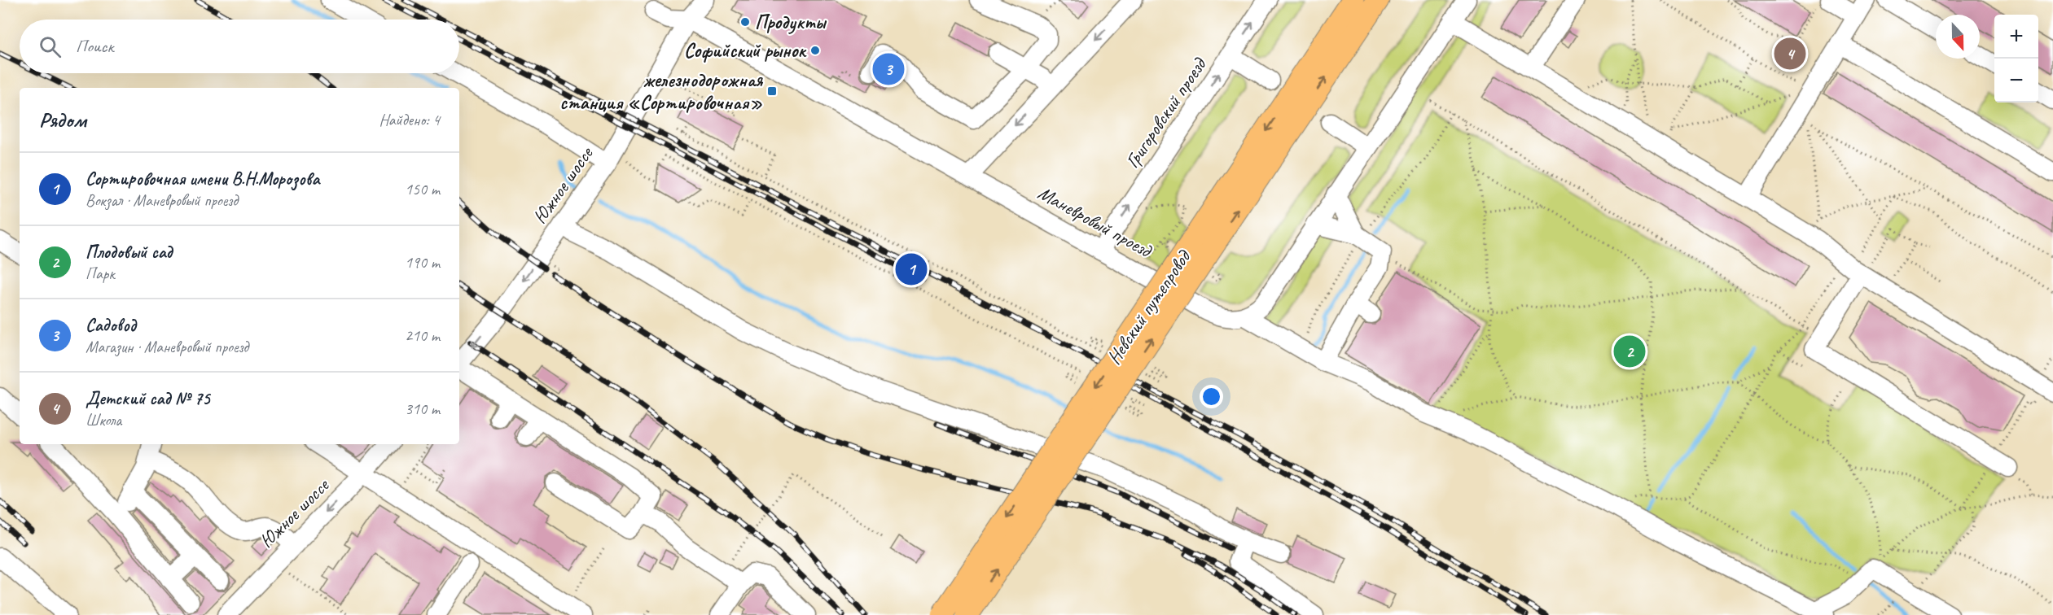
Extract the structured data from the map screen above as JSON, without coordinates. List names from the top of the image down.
{
  "streets": {
    "main road": ["Невский путепровод"],
    "street": ["Григоровский проезд", "Южное шоссе", "Маневровый проезд"]
  },
  "crossings": [
    ["Григоровский проезд", "Маневровый проезд"],
    ["Южное шоссе", "Маневровый проезд"]
  ],
  "one_way": ["Южное шоссе"],
  "places": {
    "other": ["Продукты", "Софийский рынок"],
    "transit": ["железнодорожная станция «Сортировочная»"]
  },
  "north": "bottom",
  "page": {
    "map_buttons": ["+", "−"],
    "search": "Поиск",
    "pins": [
      "4",
      "3",
      "1",
      "2"
    ],
    "heading": ["Рядом", "Найдено: 4"],
    "list": [
      {
        "mark": "1",
        "name": "Сортировочная имени В.Н.Морозова",
        "note": "Вокзал · Маневровый проезд",
        "value": "150 m"
      },
      {
        "mark": "2",
        "name": "Плодовый сад",
        "note": "Парк",
        "value": "190 m"
      },
      {
        "mark": "3",
        "name": "Садовод",
        "note": "Магазин · Маневровый проезд",
        "value": "210 m"
      },
      {
        "mark": "4",
        "name": "Детский сад № 75",
        "note": "Школа",
        "value": "310 m"
      }
    ]
  }
}
